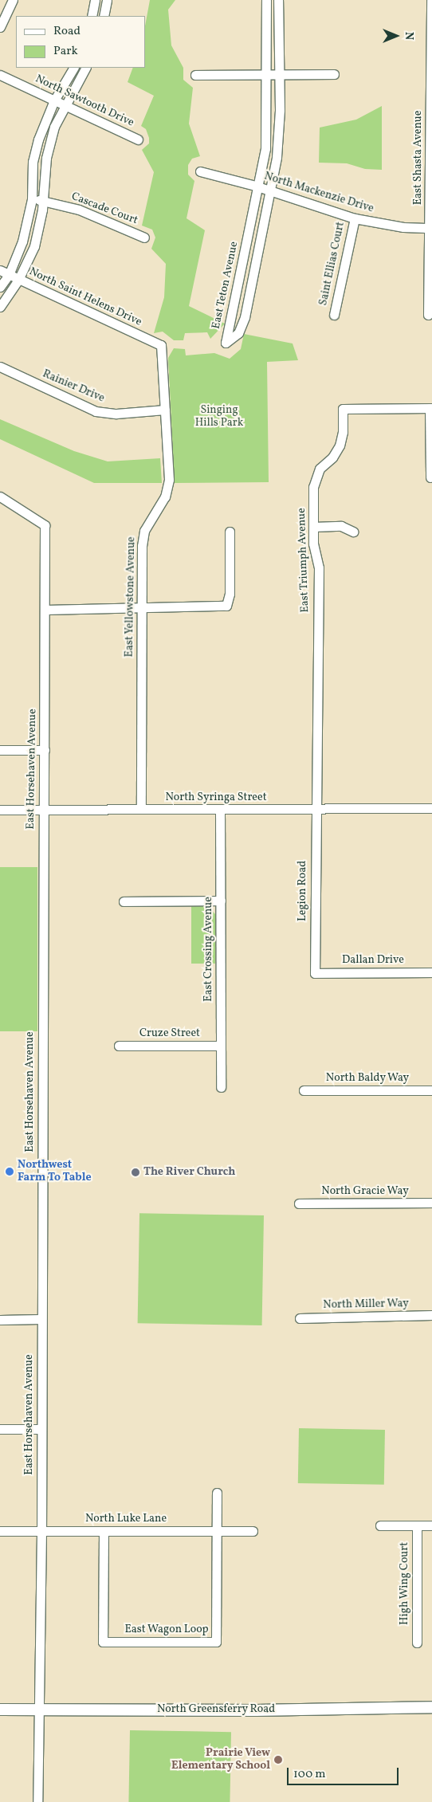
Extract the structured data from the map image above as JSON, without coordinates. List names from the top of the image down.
{
  "streets": {
    "main road": ["North Greensferry Road"],
    "street": [
      "North Sawtooth Drive",
      "East Shasta Avenue",
      "North Mackenzie Drive",
      "Cascade Court",
      "Saint Ellias Court",
      "East Teton Avenue",
      "North Saint Helens Drive",
      "Rainier Drive",
      "East Triumph Avenue",
      "East Yellowstone Avenue",
      "East Horsehaven Avenue",
      "North Syringa Street",
      "Legion Road",
      "East Crossing Avenue",
      "Dallan Drive",
      "Cruze Street",
      "North Baldy Way",
      "North Gracie Way",
      "North Miller Way",
      "North Luke Lane",
      "High Wing Court",
      "East Wagon Loop"
    ]
  },
  "crossings": [
    ["East Shasta Avenue", "North Mackenzie Drive"],
    ["North Mackenzie Drive", "Saint Ellias Court"],
    ["North Mackenzie Drive", "East Teton Avenue"],
    ["North Saint Helens Drive", "East Yellowstone Avenue"],
    ["Rainier Drive", "East Yellowstone Avenue"],
    ["East Triumph Avenue", "North Syringa Street"],
    ["East Triumph Avenue", "Legion Road"],
    ["East Yellowstone Avenue", "North Syringa Street"],
    ["East Horsehaven Avenue", "North Syringa Street"],
    ["East Horsehaven Avenue", "North Luke Lane"],
    ["East Horsehaven Avenue", "North Greensferry Road"],
    ["North Syringa Street", "Legion Road"],
    ["North Syringa Street", "East Crossing Avenue"],
    ["Legion Road", "Dallan Drive"],
    ["East Crossing Avenue", "Cruze Street"],
    ["North Luke Lane", "East Wagon Loop"]
  ],
  "parks": ["Singing Hills Park"],
  "places": ["Northwest Farm To Table", "The River Church", "Prairie View Elementary School"],
  "legend": ["Road", "Park"],
  "scale_bar": "100 m",
  "north": "right"
}
